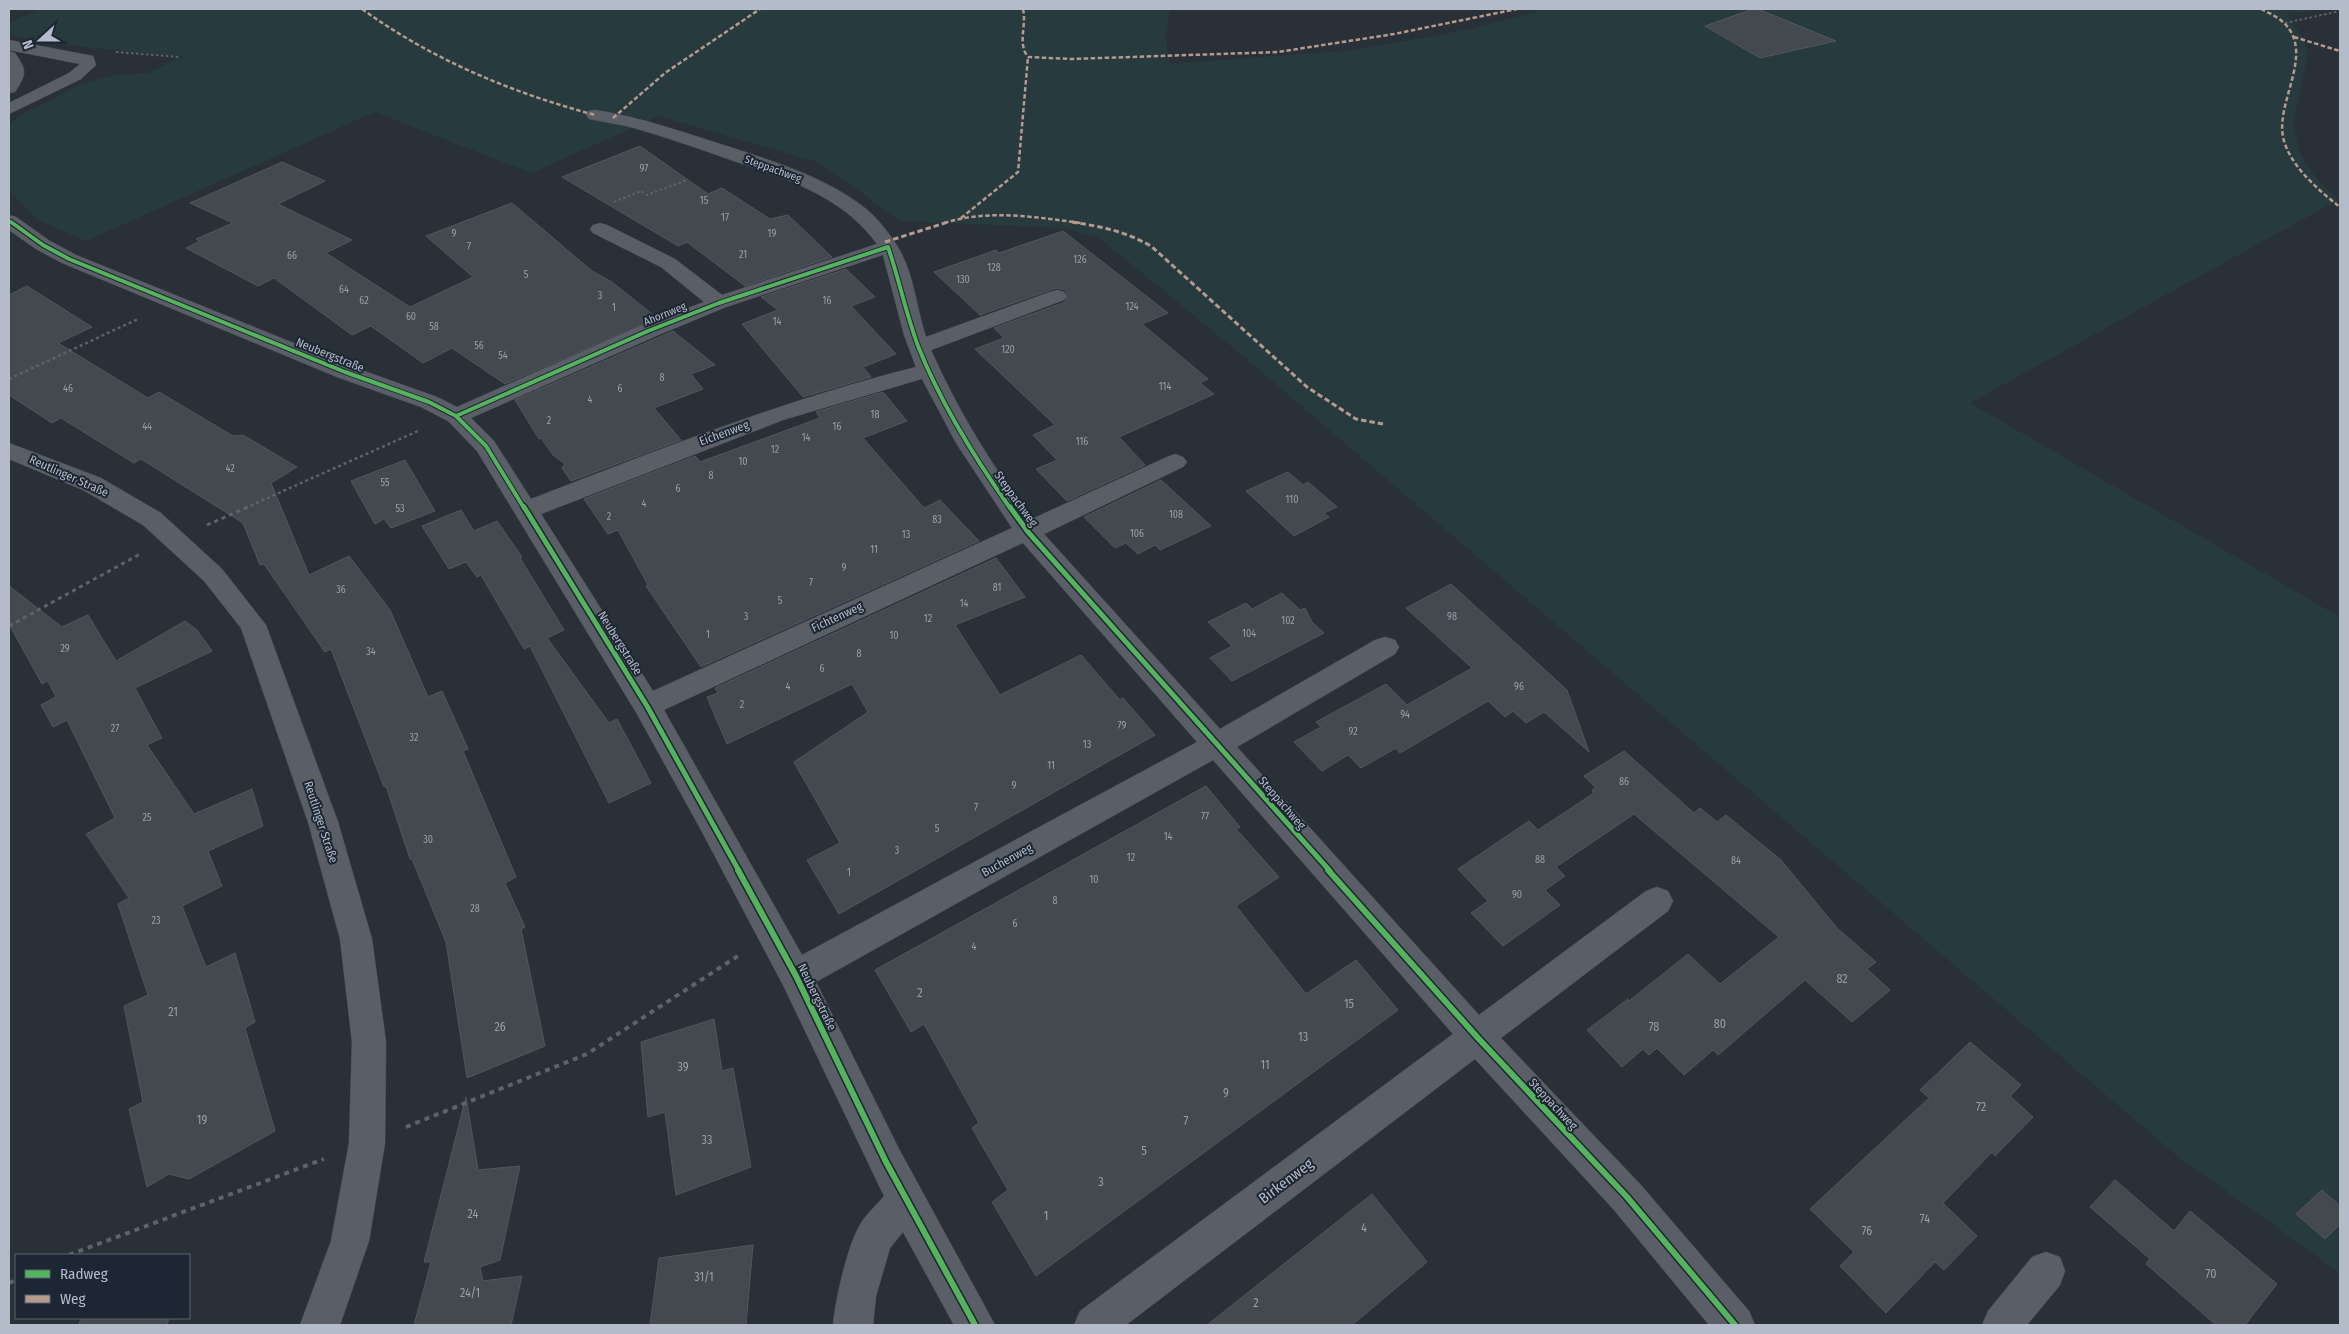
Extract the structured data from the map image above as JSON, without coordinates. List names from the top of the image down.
{
  "streets": {
    "street": [
      "Steppachweg",
      "Ahornweg",
      "Neubergstraße",
      "Eichenweg",
      "Reutlinger Straße",
      "Fichtenweg",
      "Buchenweg",
      "Birkenweg"
    ]
  },
  "crossings": [
    ["Steppachweg", "Ahornweg"],
    ["Steppachweg", "Eichenweg"],
    ["Steppachweg", "Fichtenweg"],
    ["Steppachweg", "Buchenweg"],
    ["Steppachweg", "Birkenweg"],
    ["Ahornweg", "Neubergstraße"],
    ["Neubergstraße", "Eichenweg"],
    ["Neubergstraße", "Fichtenweg"],
    ["Neubergstraße", "Buchenweg"]
  ],
  "house_numbers": [
    "97",
    "15",
    "17",
    "9",
    "19",
    "7",
    "21",
    "66",
    "126",
    "128",
    "5",
    "130",
    "64",
    "3",
    "62",
    "16",
    "124",
    "1",
    "60",
    "14",
    "58",
    "56",
    "120",
    "54",
    "8",
    "114",
    "46",
    "6",
    "4",
    "18",
    "2",
    "44",
    "16",
    "14",
    "116",
    "12",
    "10",
    "42",
    "8",
    "55",
    "6",
    "110",
    "4",
    "53",
    "108",
    "2",
    "83",
    "106",
    "13",
    "11",
    "9",
    "7",
    "81",
    "36",
    "5",
    "14",
    "3",
    "98",
    "12",
    "102",
    "104",
    "1",
    "10",
    "29",
    "34",
    "8",
    "6",
    "4",
    "96",
    "2",
    "94",
    "79",
    "27",
    "92",
    "32",
    "13",
    "11",
    "86",
    "9",
    "7",
    "77",
    "25",
    "5",
    "14",
    "30",
    "3",
    "12",
    "88",
    "84",
    "1",
    "10",
    "90",
    "8",
    "28",
    "23",
    "6",
    "4",
    "82",
    "2",
    "15",
    "21",
    "80",
    "26",
    "78",
    "13",
    "11",
    "39",
    "9",
    "72",
    "19",
    "7",
    "33",
    "5",
    "3",
    "24",
    "1",
    "74",
    "4",
    "76",
    "70",
    "31/1",
    "24/1",
    "2"
  ],
  "legend": ["Radweg", "Weg"],
  "north": "left"
}
